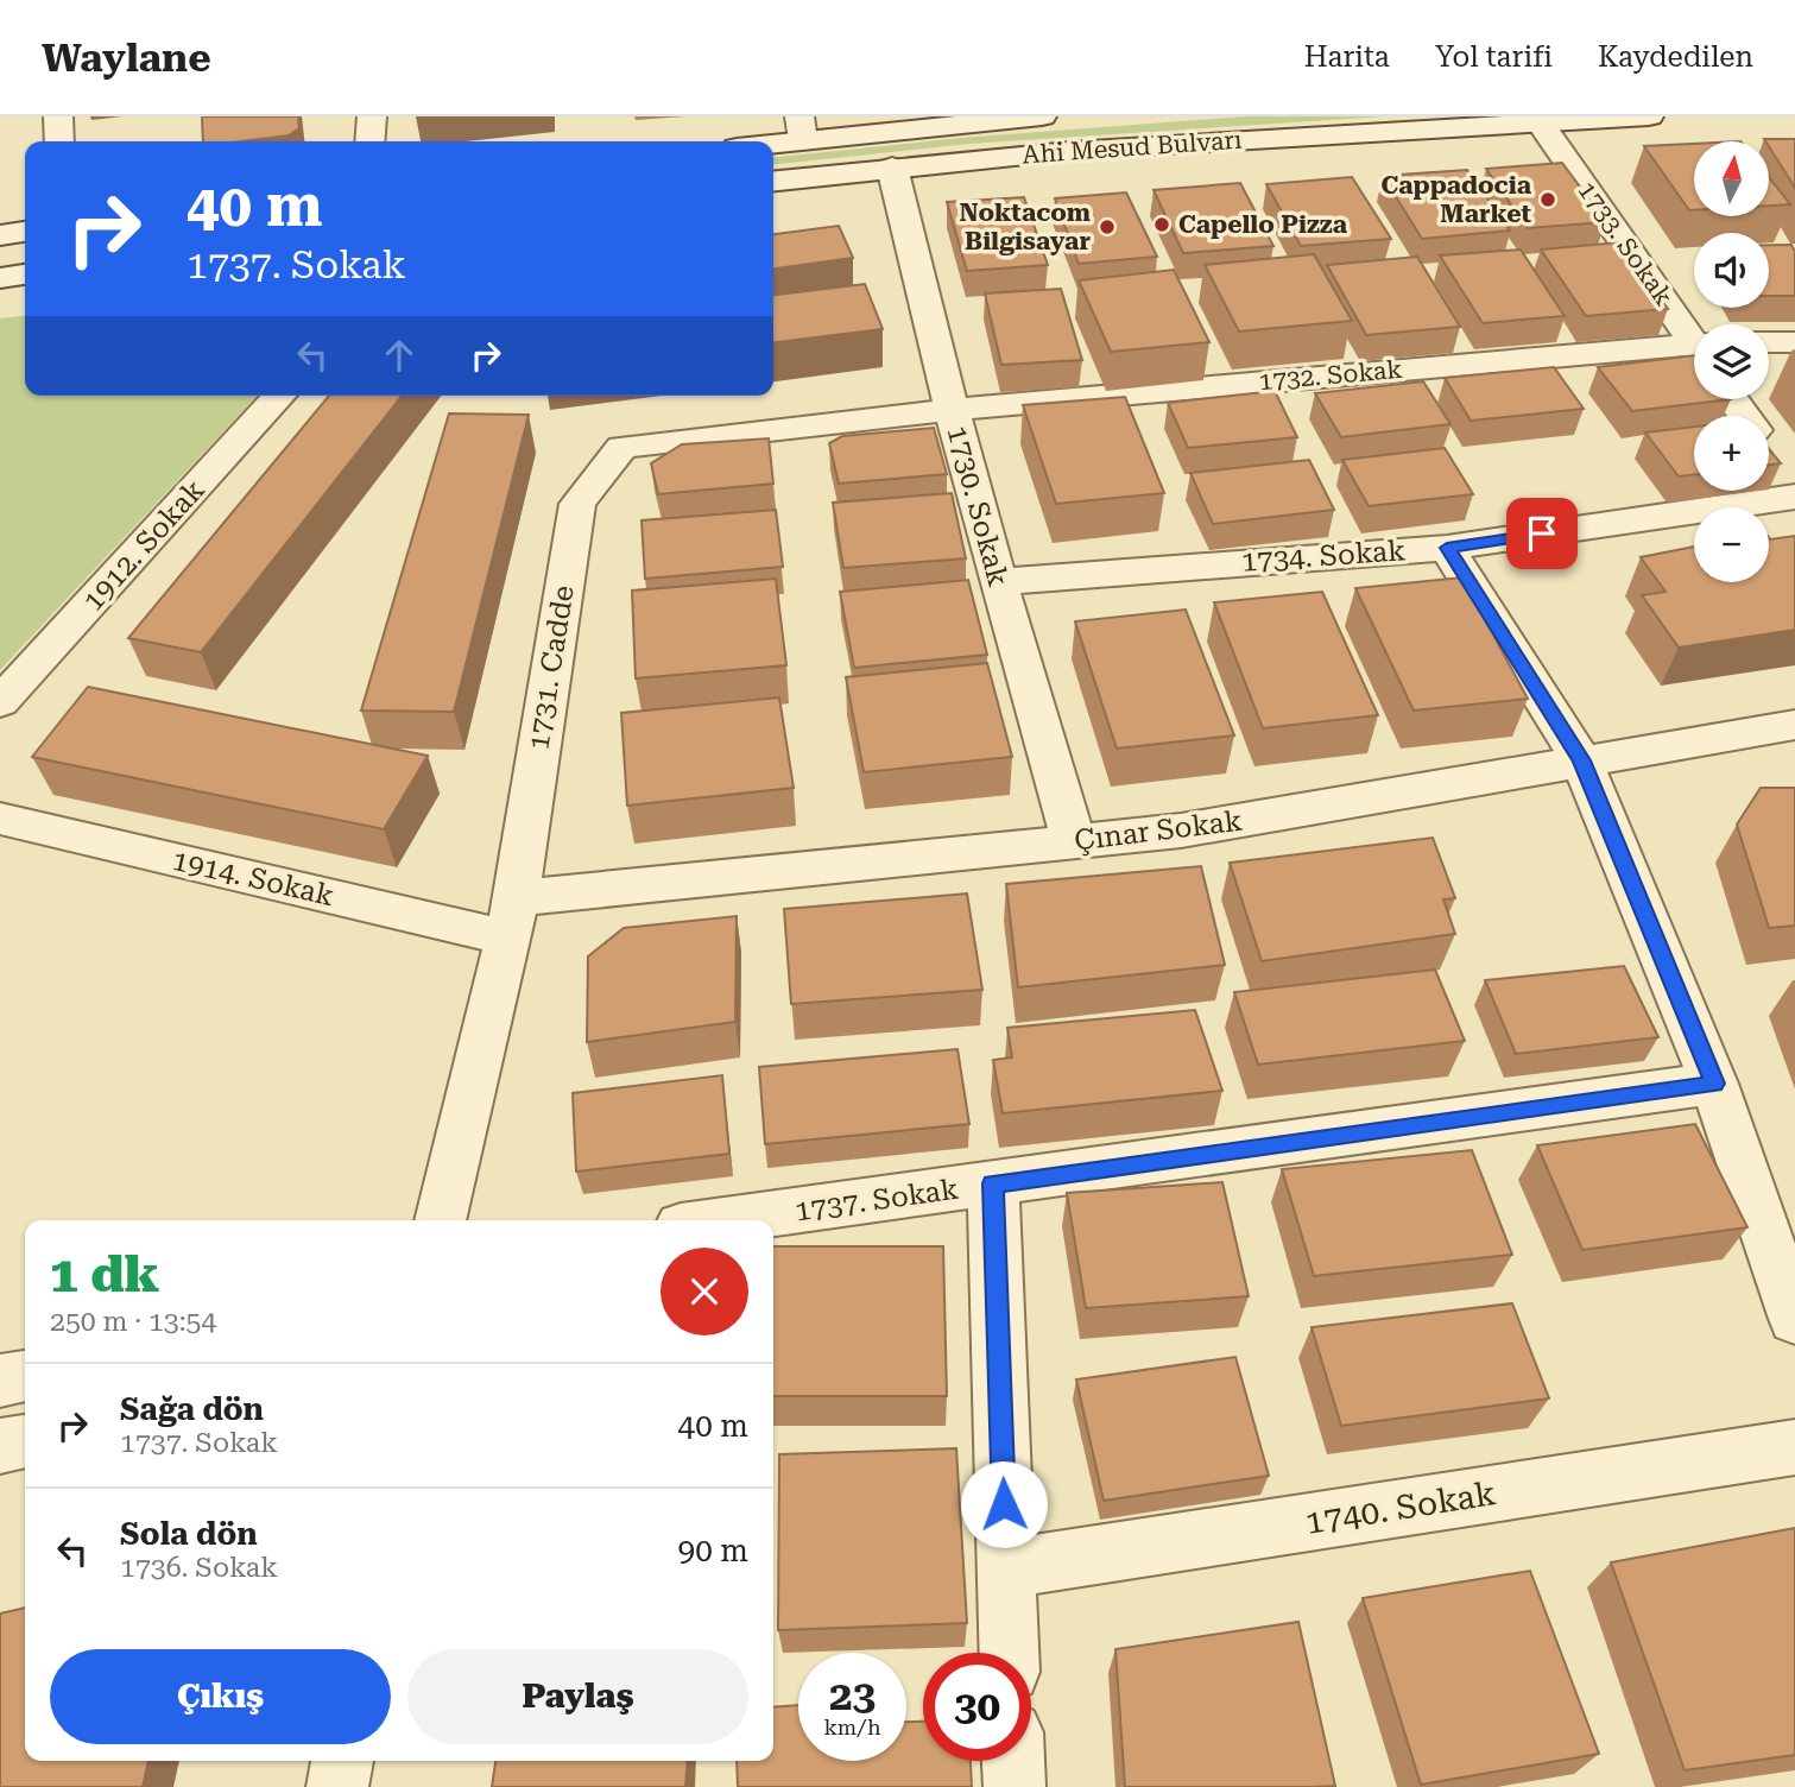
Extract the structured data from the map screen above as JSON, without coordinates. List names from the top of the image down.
{
  "streets": {
    "street": [
      "Ahi Mesud Bulvarı",
      "1733. Sokak",
      "1732. Sokak",
      "1730. Sokak",
      "1912. Sokak",
      "1734. Sokak",
      "1731. Cadde",
      "Çınar Sokak",
      "1914. Sokak",
      "1737. Sokak",
      "1740. Sokak"
    ]
  },
  "crossings": [
    ["Ahi Mesud Bulvarı", "1733. Sokak"],
    ["Ahi Mesud Bulvarı", "1730. Sokak"],
    ["1732. Sokak", "1730. Sokak"],
    ["1732. Sokak", "1731. Cadde"],
    ["1730. Sokak", "1734. Sokak"],
    ["1730. Sokak", "1731. Cadde"],
    ["1730. Sokak", "Çınar Sokak"],
    ["1731. Cadde", "Çınar Sokak"],
    ["1731. Cadde", "1914. Sokak"],
    ["Çınar Sokak", "1914. Sokak"]
  ],
  "places": ["Cappadocia Market", "Capello Pizza", "Noktacom Bilgisayar"],
  "north": "top",
  "page": {
    "header": "Waylane",
    "nav": ["Harita", "Yol tarifi", "Kaydedilen"],
    "map_buttons": ["+", "−"],
    "turn": ["40 m", "1737. Sokak"],
    "heading": ["1 dk", "250 m · 13:54"],
    "list": [
      {
        "name": "Sağa dön",
        "note": "1737. Sokak",
        "value": "40 m"
      },
      {
        "name": "Sola dön",
        "note": "1736. Sokak",
        "value": "90 m"
      }
    ],
    "buttons": ["Çıkış", "Paylaş"],
    "speed": "23 km/h",
    "limit": "30"
  }
}
